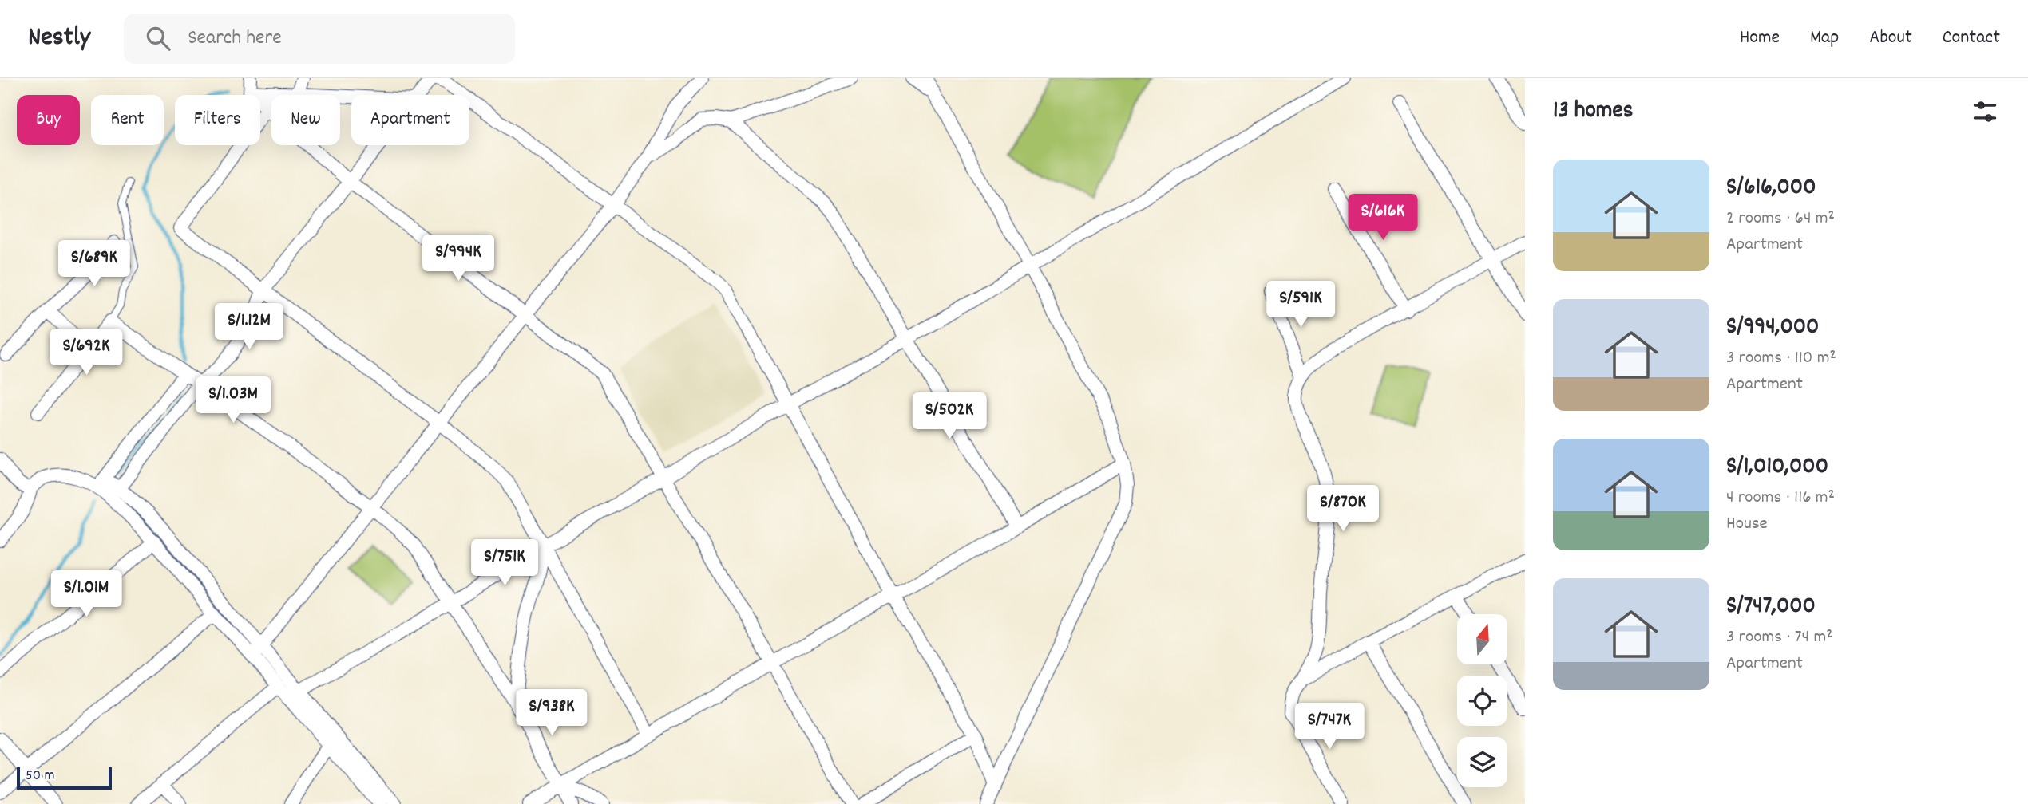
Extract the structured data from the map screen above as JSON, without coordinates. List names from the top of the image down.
{
  "scale_bar": "50 m",
  "north": "top",
  "page": {
    "header": "Nestly",
    "search": "Search here",
    "nav": [
      "Home",
      "Map",
      "About",
      "Contact"
    ],
    "heading": "13 homes",
    "chip": [
      "Buy",
      "Rent",
      "Filters",
      "New",
      "Apartment"
    ],
    "list": [
      {
        "name": "S/616,000",
        "note": "2 rooms · 64 m² · Apartment"
      },
      {
        "name": "S/994,000",
        "note": "3 rooms · 110 m² · Apartment"
      },
      {
        "name": "S/1,010,000",
        "note": "4 rooms · 116 m² · House"
      },
      {
        "name": "S/747,000",
        "note": "3 rooms · 74 m² · Apartment"
      }
    ],
    "price": [
      "S/616K",
      "S/994K",
      "S/689K",
      "S/591K",
      "S/1.12M",
      "S/692K",
      "S/1.03M",
      "S/502K",
      "S/870K",
      "S/751K",
      "S/1.01M",
      "S/938K",
      "S/747K"
    ],
    "scale": "50 m"
  }
}
